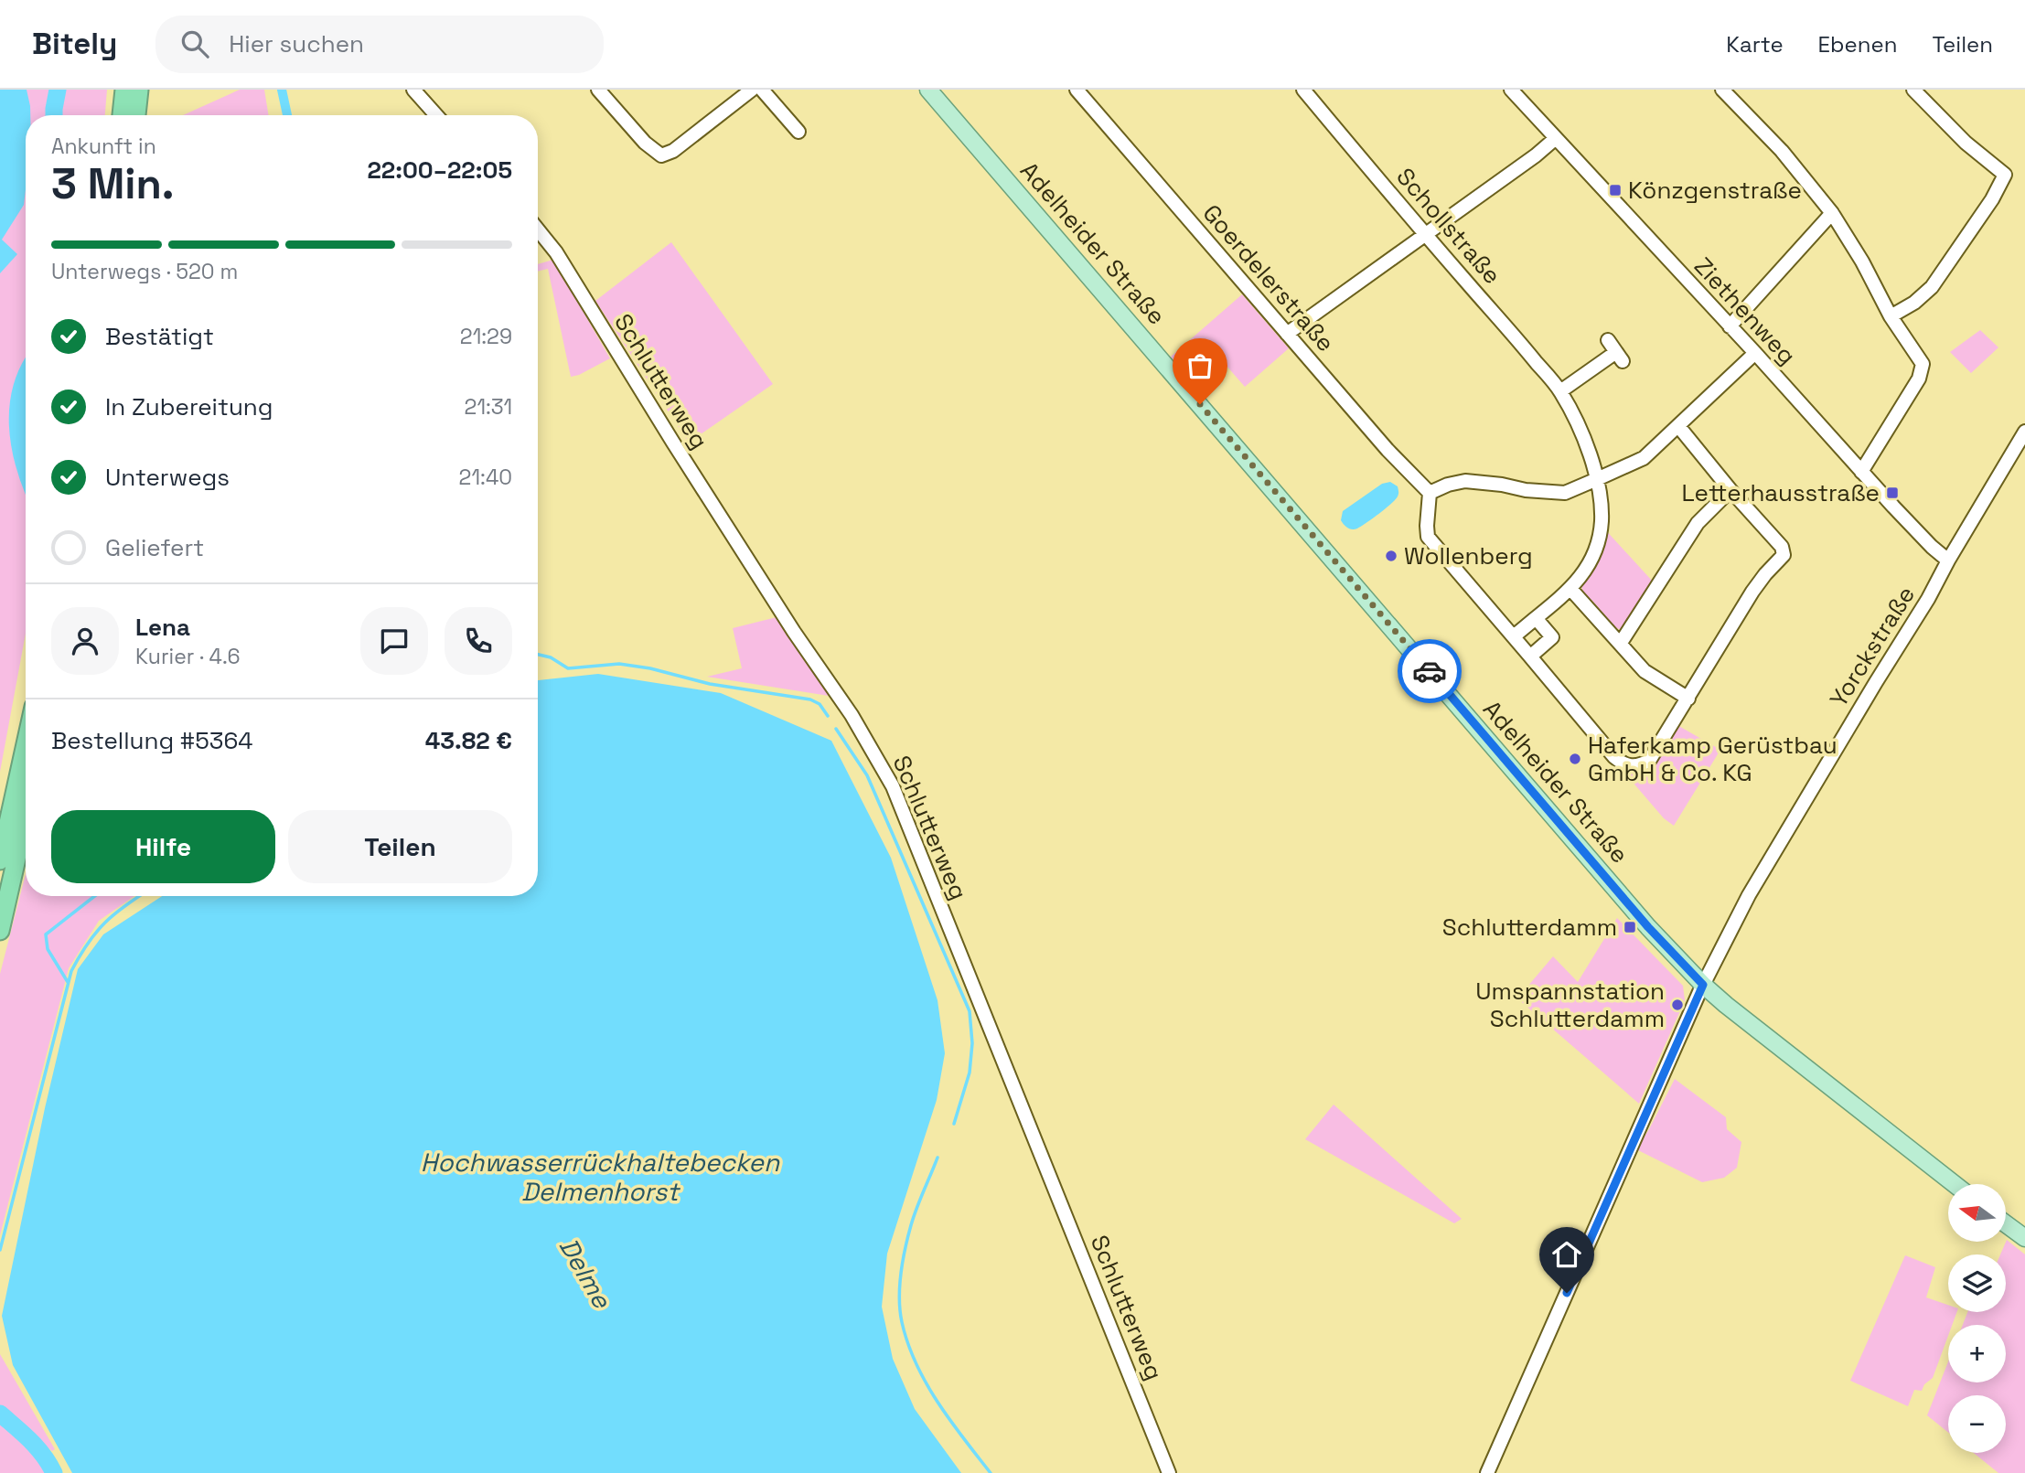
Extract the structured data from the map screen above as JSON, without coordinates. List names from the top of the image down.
{
  "streets": {
    "main road": ["Adelheider Straße"],
    "street": [
      "Schollstraße",
      "Goerdelerstraße",
      "Ziethenweg",
      "Schlutterweg",
      "Yorckstraße"
    ]
  },
  "crossings": [
    ["Adelheider Straße", "Yorckstraße"],
    ["Ziethenweg", "Yorckstraße"]
  ],
  "water": ["Hochwasserrückhaltebecken Delmenhorst", "Delme"],
  "places": {
    "transit": ["Könzgenstraße", "Letterhausstraße", "Schlutterdamm"],
    "other": ["Wollenberg", "Haferkamp Gerüstbau GmbH & Co. KG", "Umspannstation Schlutterdamm"]
  },
  "north": "left",
  "page": {
    "header": "Bitely",
    "search": "Hier suchen",
    "nav": ["Karte", "Ebenen", "Teilen"],
    "heading": ["3 Min.", "Ankunft in", "22:00–22:05"],
    "panel": [
      "Lena",
      "Kurier · 4.6",
      "Bestellung #5364",
      "43.82 €"
    ],
    "bar": "Unterwegs · 520 m",
    "list": [
      ["Bestätigt", "21:29"],
      ["In Zubereitung", "21:31"],
      ["Unterwegs", "21:40"],
      "Geliefert"
    ],
    "buttons": ["Hilfe", "Teilen"],
    "map_buttons": ["+", "−"]
  }
}
